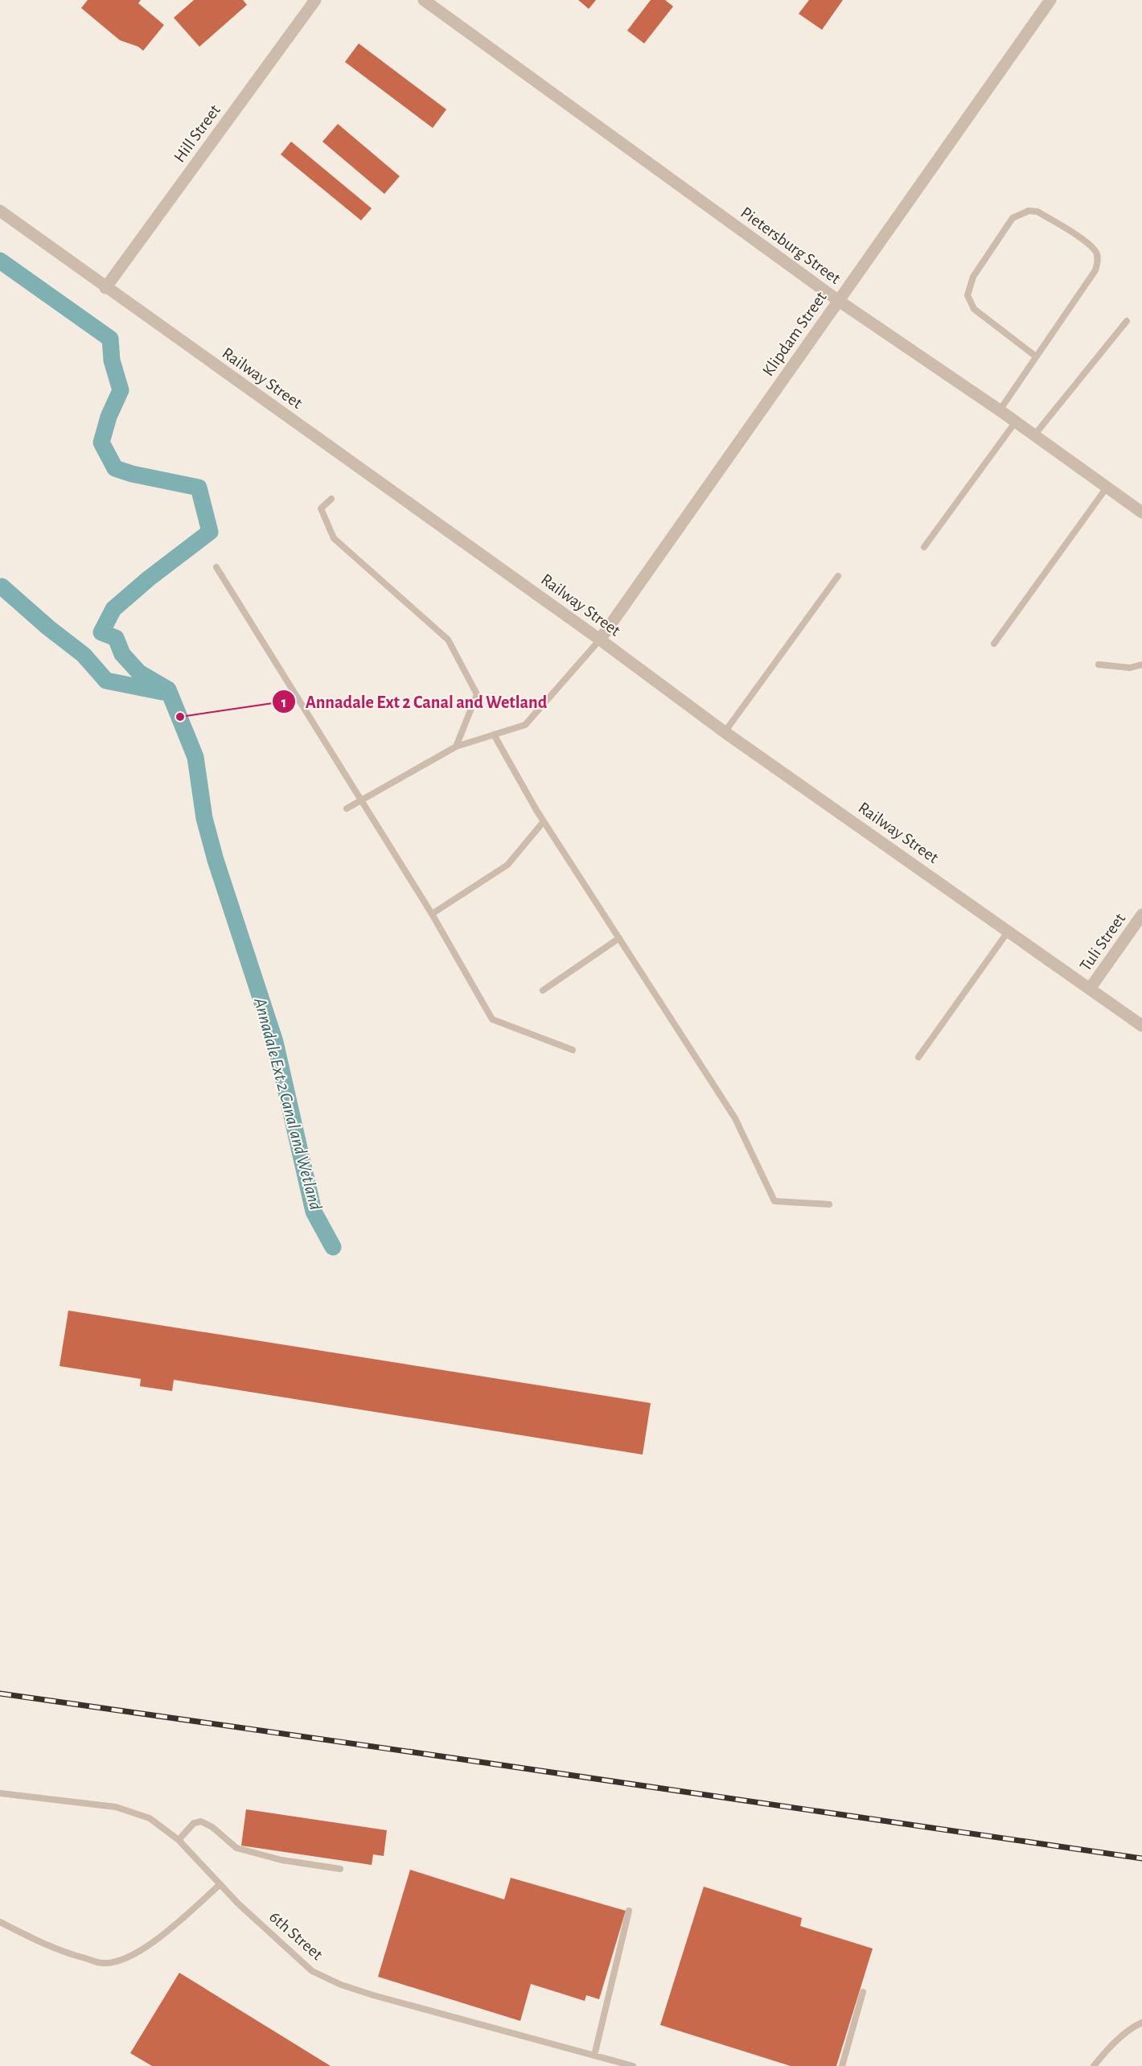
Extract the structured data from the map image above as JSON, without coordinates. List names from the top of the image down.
{
  "streets": {
    "street": [
      "Hill Street",
      "Pietersburg Street",
      "Klipdam Street",
      "Railway Street",
      "Tuli Street"
    ],
    "lane": ["6th Street"]
  },
  "crossings": [
    ["Hill Street", "Railway Street"],
    ["Pietersburg Street", "Klipdam Street"],
    ["Klipdam Street", "Railway Street"],
    ["Railway Street", "Tuli Street"]
  ],
  "water": ["Annadale Ext 2 Canal and Wetland"],
  "places": ["Annadale Ext 2 Canal and Wetland"]
}
